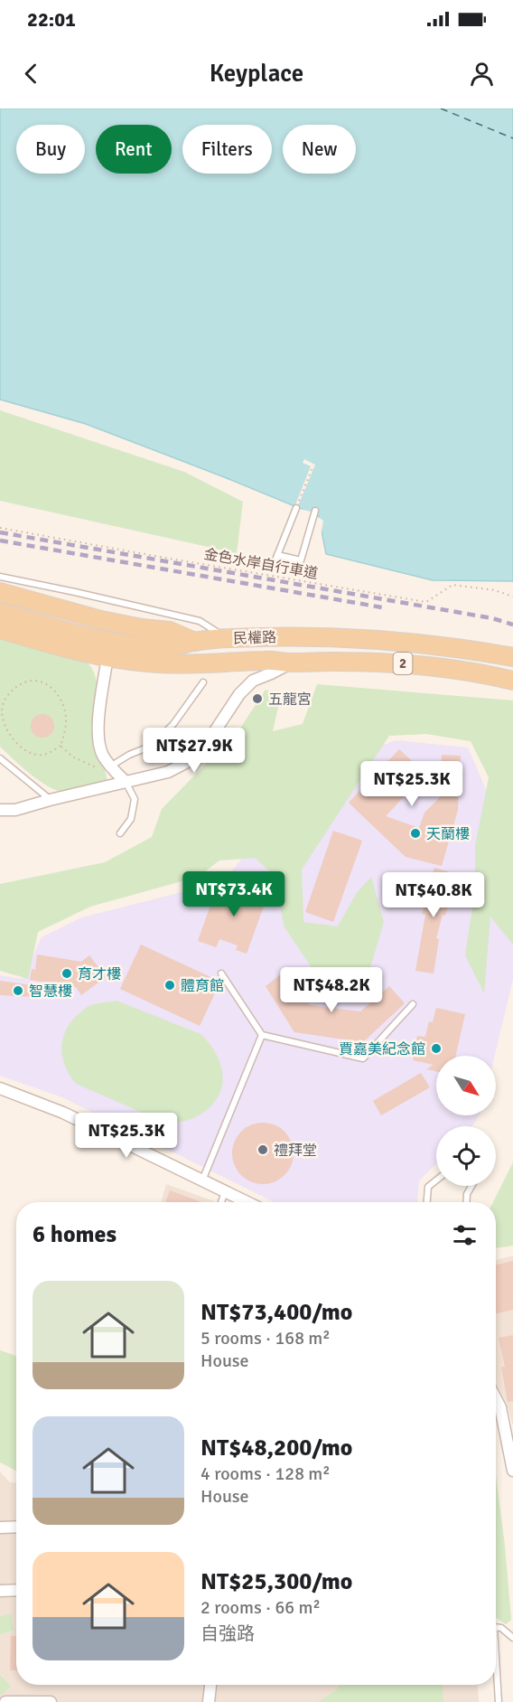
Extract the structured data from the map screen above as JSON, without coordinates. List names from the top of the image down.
{
  "streets": {
    "main road": ["民權路", "2"],
    "path": ["金色水岸自行車道"]
  },
  "places": [
    "五龍宮",
    "天蘭樓",
    "育才樓",
    "體育館",
    "智慧樓",
    "賈嘉美紀念館",
    "禮拜堂"
  ],
  "north": "bottom right",
  "page": {
    "status": "22:01",
    "header": "Keyplace",
    "chip": [
      "Buy",
      "Rent",
      "Filters",
      "New"
    ],
    "price": [
      "NT$27.9K",
      "NT$25.3K",
      "NT$73.4K",
      "NT$40.8K",
      "NT$48.2K",
      "NT$25.3K"
    ],
    "heading": "6 homes",
    "list": [
      {
        "name": "NT$73,400/mo",
        "note": "5 rooms · 168 m² · House"
      },
      {
        "name": "NT$48,200/mo",
        "note": "4 rooms · 128 m² · House"
      },
      {
        "name": "NT$25,300/mo",
        "note": "2 rooms · 66 m² · 自強路"
      }
    ]
  }
}
